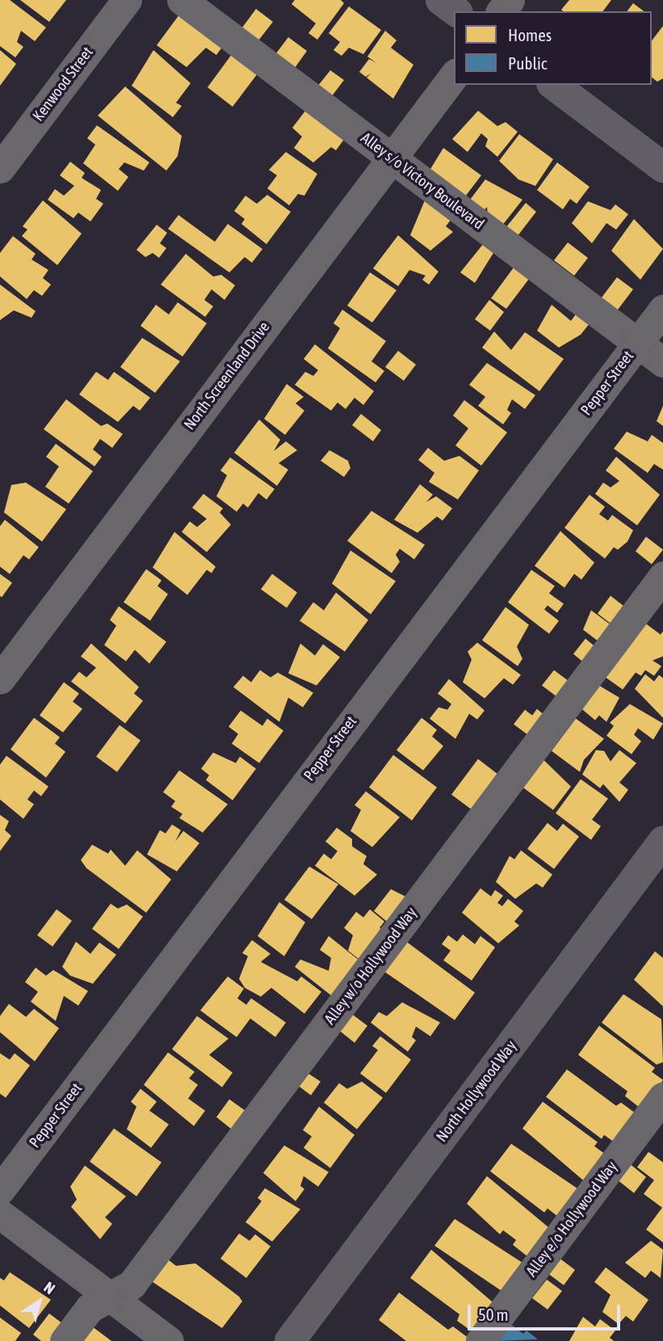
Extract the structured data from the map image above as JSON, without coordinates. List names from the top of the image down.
{
  "streets": {
    "main road": ["North Hollywood Way"],
    "street": [
      "Kenwood Street",
      "Alley s/o Victory Boulevard",
      "North Screenland Drive",
      "Pepper Street",
      "Alley w/o Hollywood Way",
      "Alley e/o Hollywood Way"
    ]
  },
  "crossings": [
    ["Alley s/o Victory Boulevard", "North Screenland Drive"],
    ["Alley s/o Victory Boulevard", "Pepper Street"]
  ],
  "legend": ["Homes", "Public"],
  "scale_bar": "50 m",
  "north": "top right"
}
